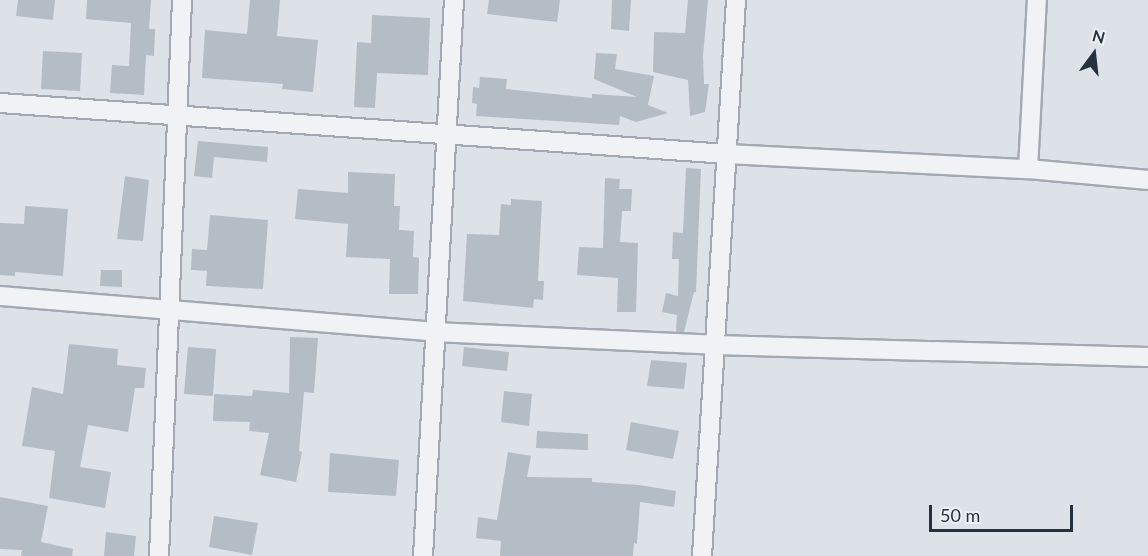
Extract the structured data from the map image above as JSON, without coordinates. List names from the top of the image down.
{
  "scale_bar": "50 m",
  "north": "top"
}
